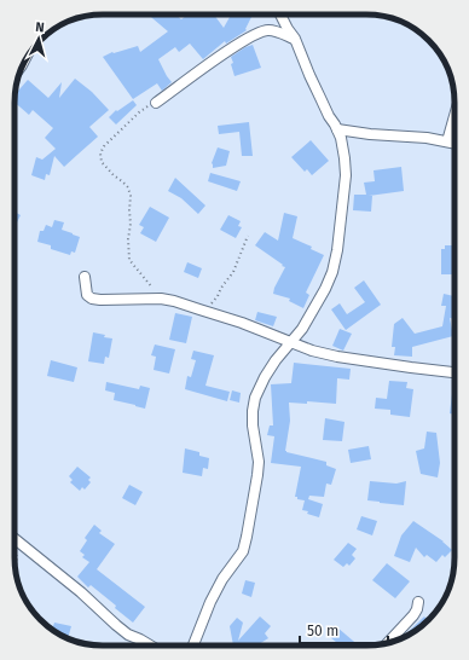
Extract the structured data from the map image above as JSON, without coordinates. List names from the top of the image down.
{
  "scale_bar": "50 m",
  "north": "top"
}
